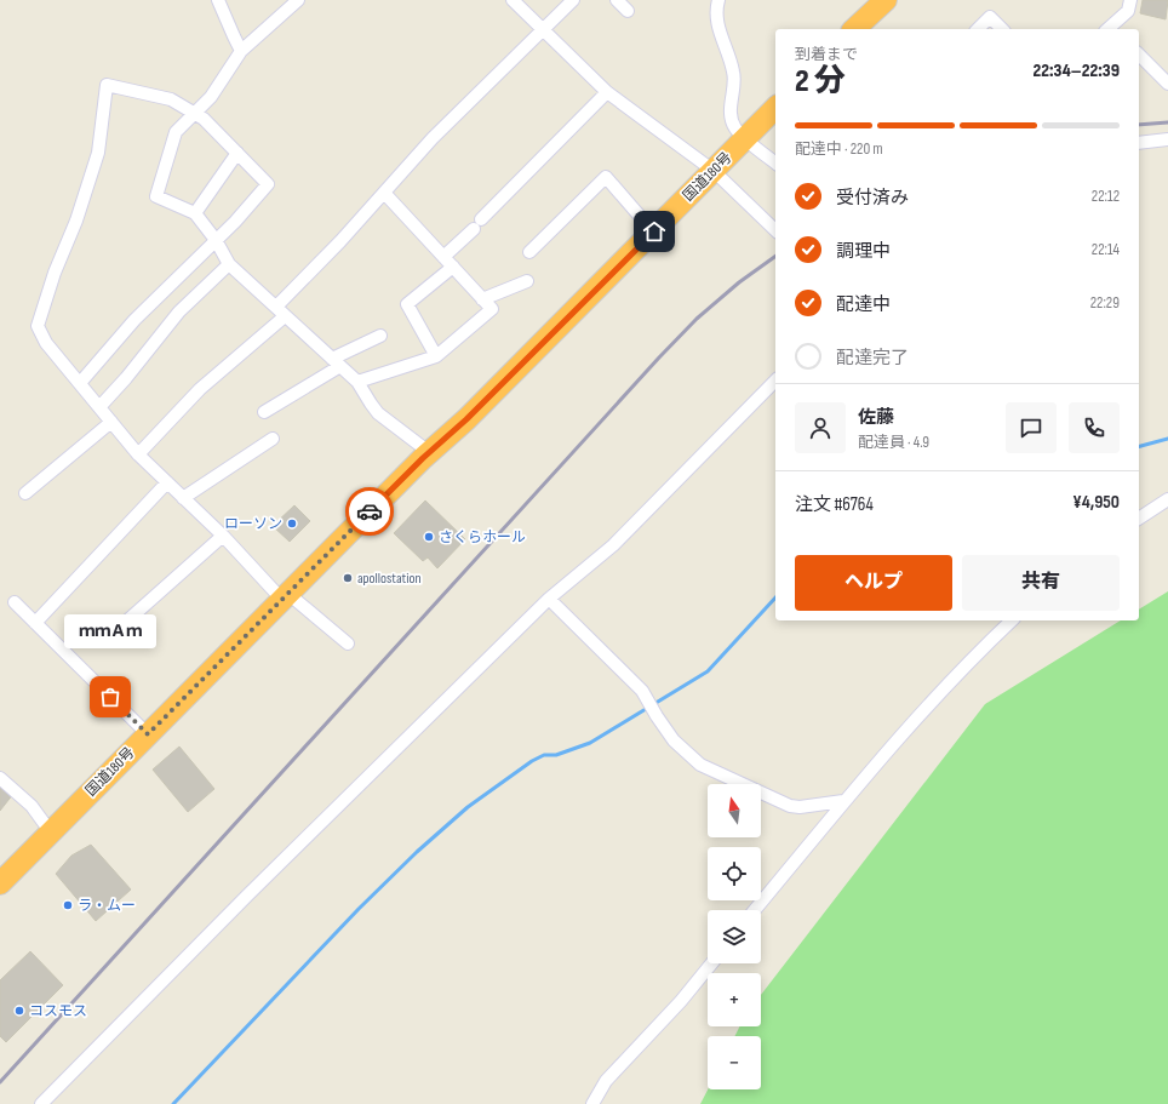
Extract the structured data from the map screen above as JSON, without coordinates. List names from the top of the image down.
{
  "streets": {
    "highway": ["国道180号"]
  },
  "places": [
    "ローソン",
    "さくらホール",
    "apollostation",
    "ｍｍＡｍ",
    "ラ・ムー",
    "コスモス"
  ],
  "north": "top",
  "page": {
    "heading": ["2 分", "到着まで", "22:34–22:39"],
    "panel": [
      "佐藤",
      "配達員 · 4.9",
      "注文 #6764",
      "¥4,950"
    ],
    "bar": "配達中 · 220 m",
    "list": [
      ["受付済み", "22:12"],
      ["調理中", "22:14"],
      ["配達中", "22:29"],
      "配達完了"
    ],
    "buttons": ["ヘルプ", "共有"],
    "bubble": "ｍｍＡｍ",
    "map_buttons": ["+", "−"]
  }
}
